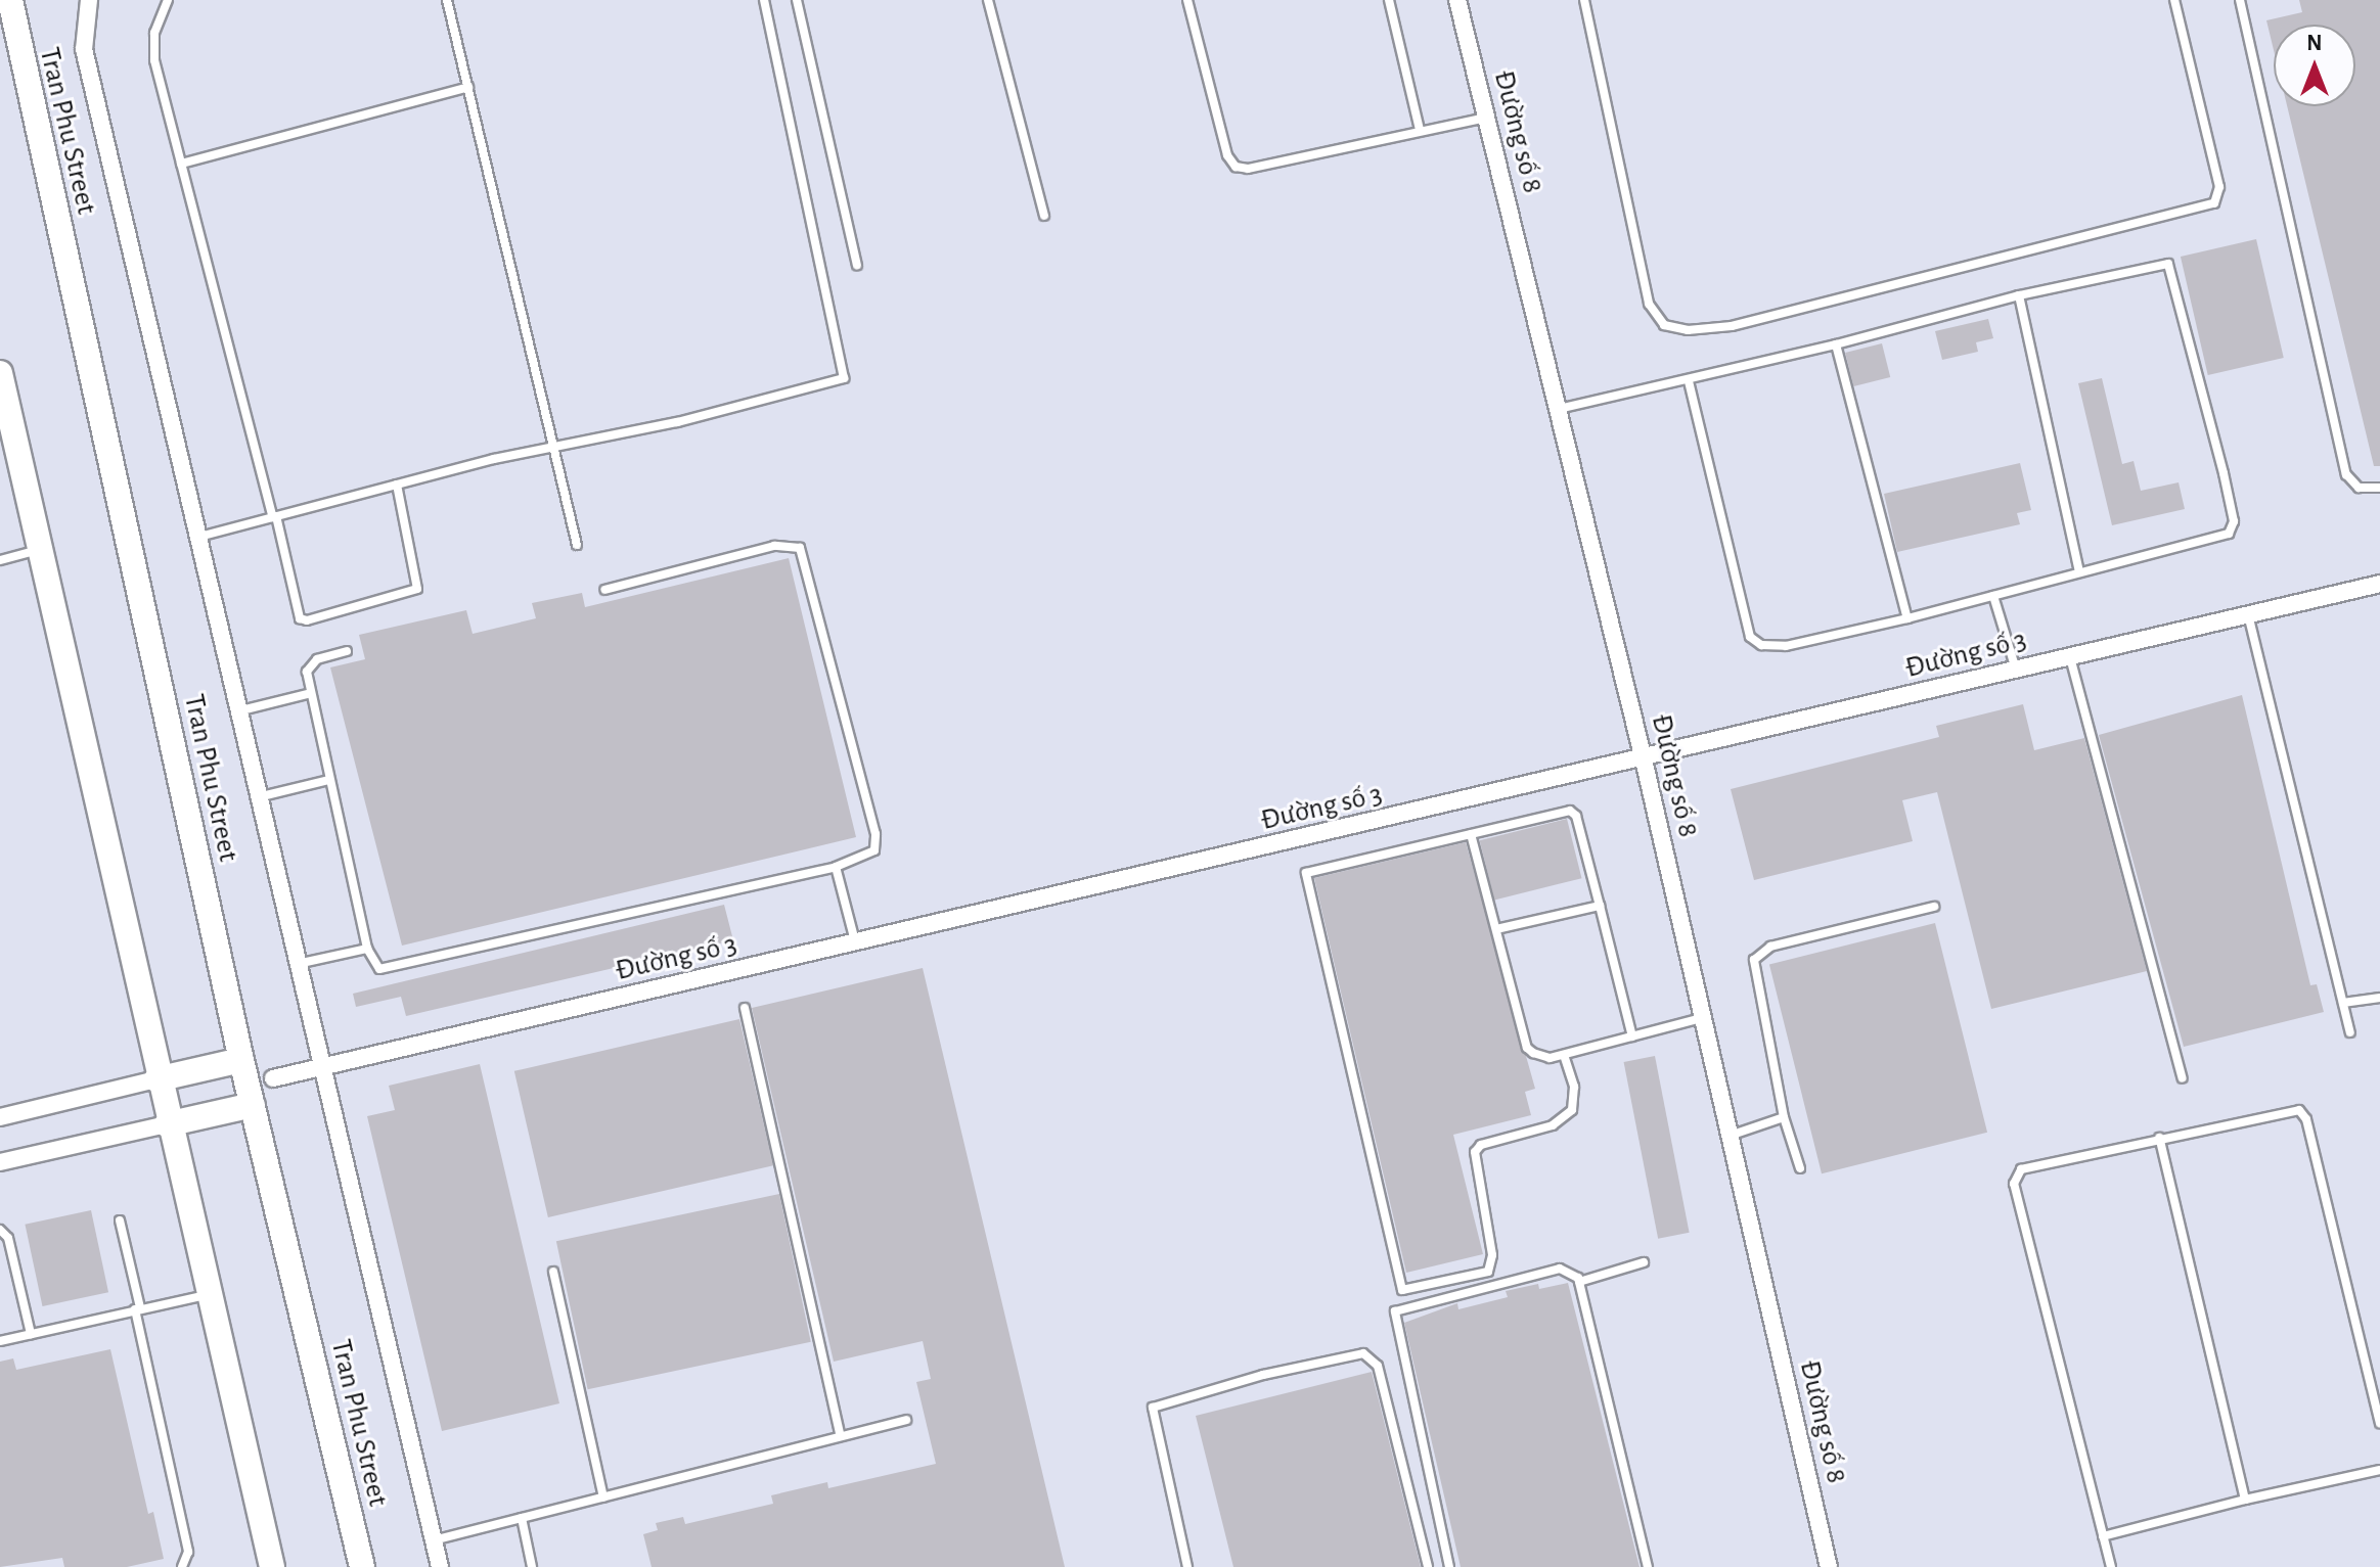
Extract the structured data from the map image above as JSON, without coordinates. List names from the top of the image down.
{
  "streets": {
    "main road": ["Tran Phu Street"],
    "street": ["Đường số 8", "Đường số 3"]
  },
  "crossings": [
    ["Đường số 8", "Đường số 3"]
  ],
  "north": "top"
}
